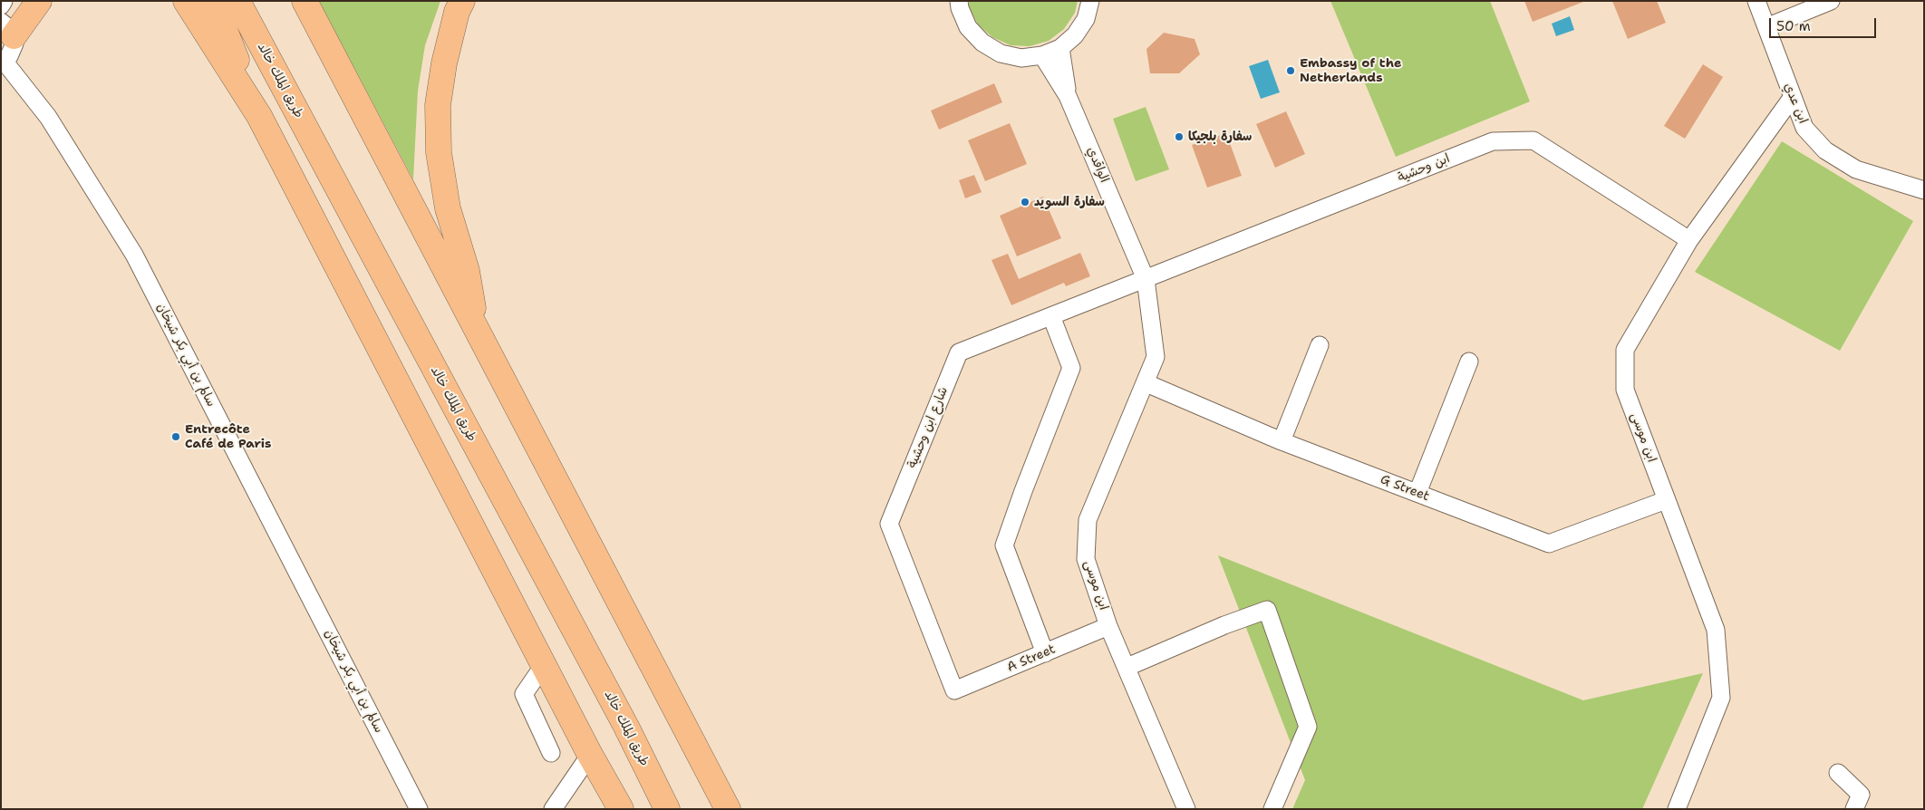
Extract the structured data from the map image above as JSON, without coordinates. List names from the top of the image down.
{
  "streets": {
    "highway": ["طريق الملك خالد"],
    "street": [
      "ابن عدي",
      "الواقدي",
      "ابن وحشية",
      "سالم بن أبي بكر شيخان",
      "شارع ابن وحشية",
      "ابن موسى",
      "G Street",
      "A Street"
    ]
  },
  "crossings": [
    ["ابن عدي", "ابن موسى"],
    ["الواقدي", "ابن وحشية"],
    ["الواقدي", "شارع ابن وحشية"],
    ["الواقدي", "ابن موسى"],
    ["ابن وحشية", "شارع ابن وحشية"],
    ["ابن وحشية", "ابن موسى"],
    ["شارع ابن وحشية", "ابن موسى"],
    ["شارع ابن وحشية", "A Street"],
    ["ابن موسى", "G Street"],
    ["ابن موسى", "A Street"]
  ],
  "places": [
    "Embassy of the Netherlands",
    "سفارة بلجيكا",
    "سفارة السويد",
    "Entrecôte Café de Paris"
  ],
  "scale_bar": "50 m"
}
